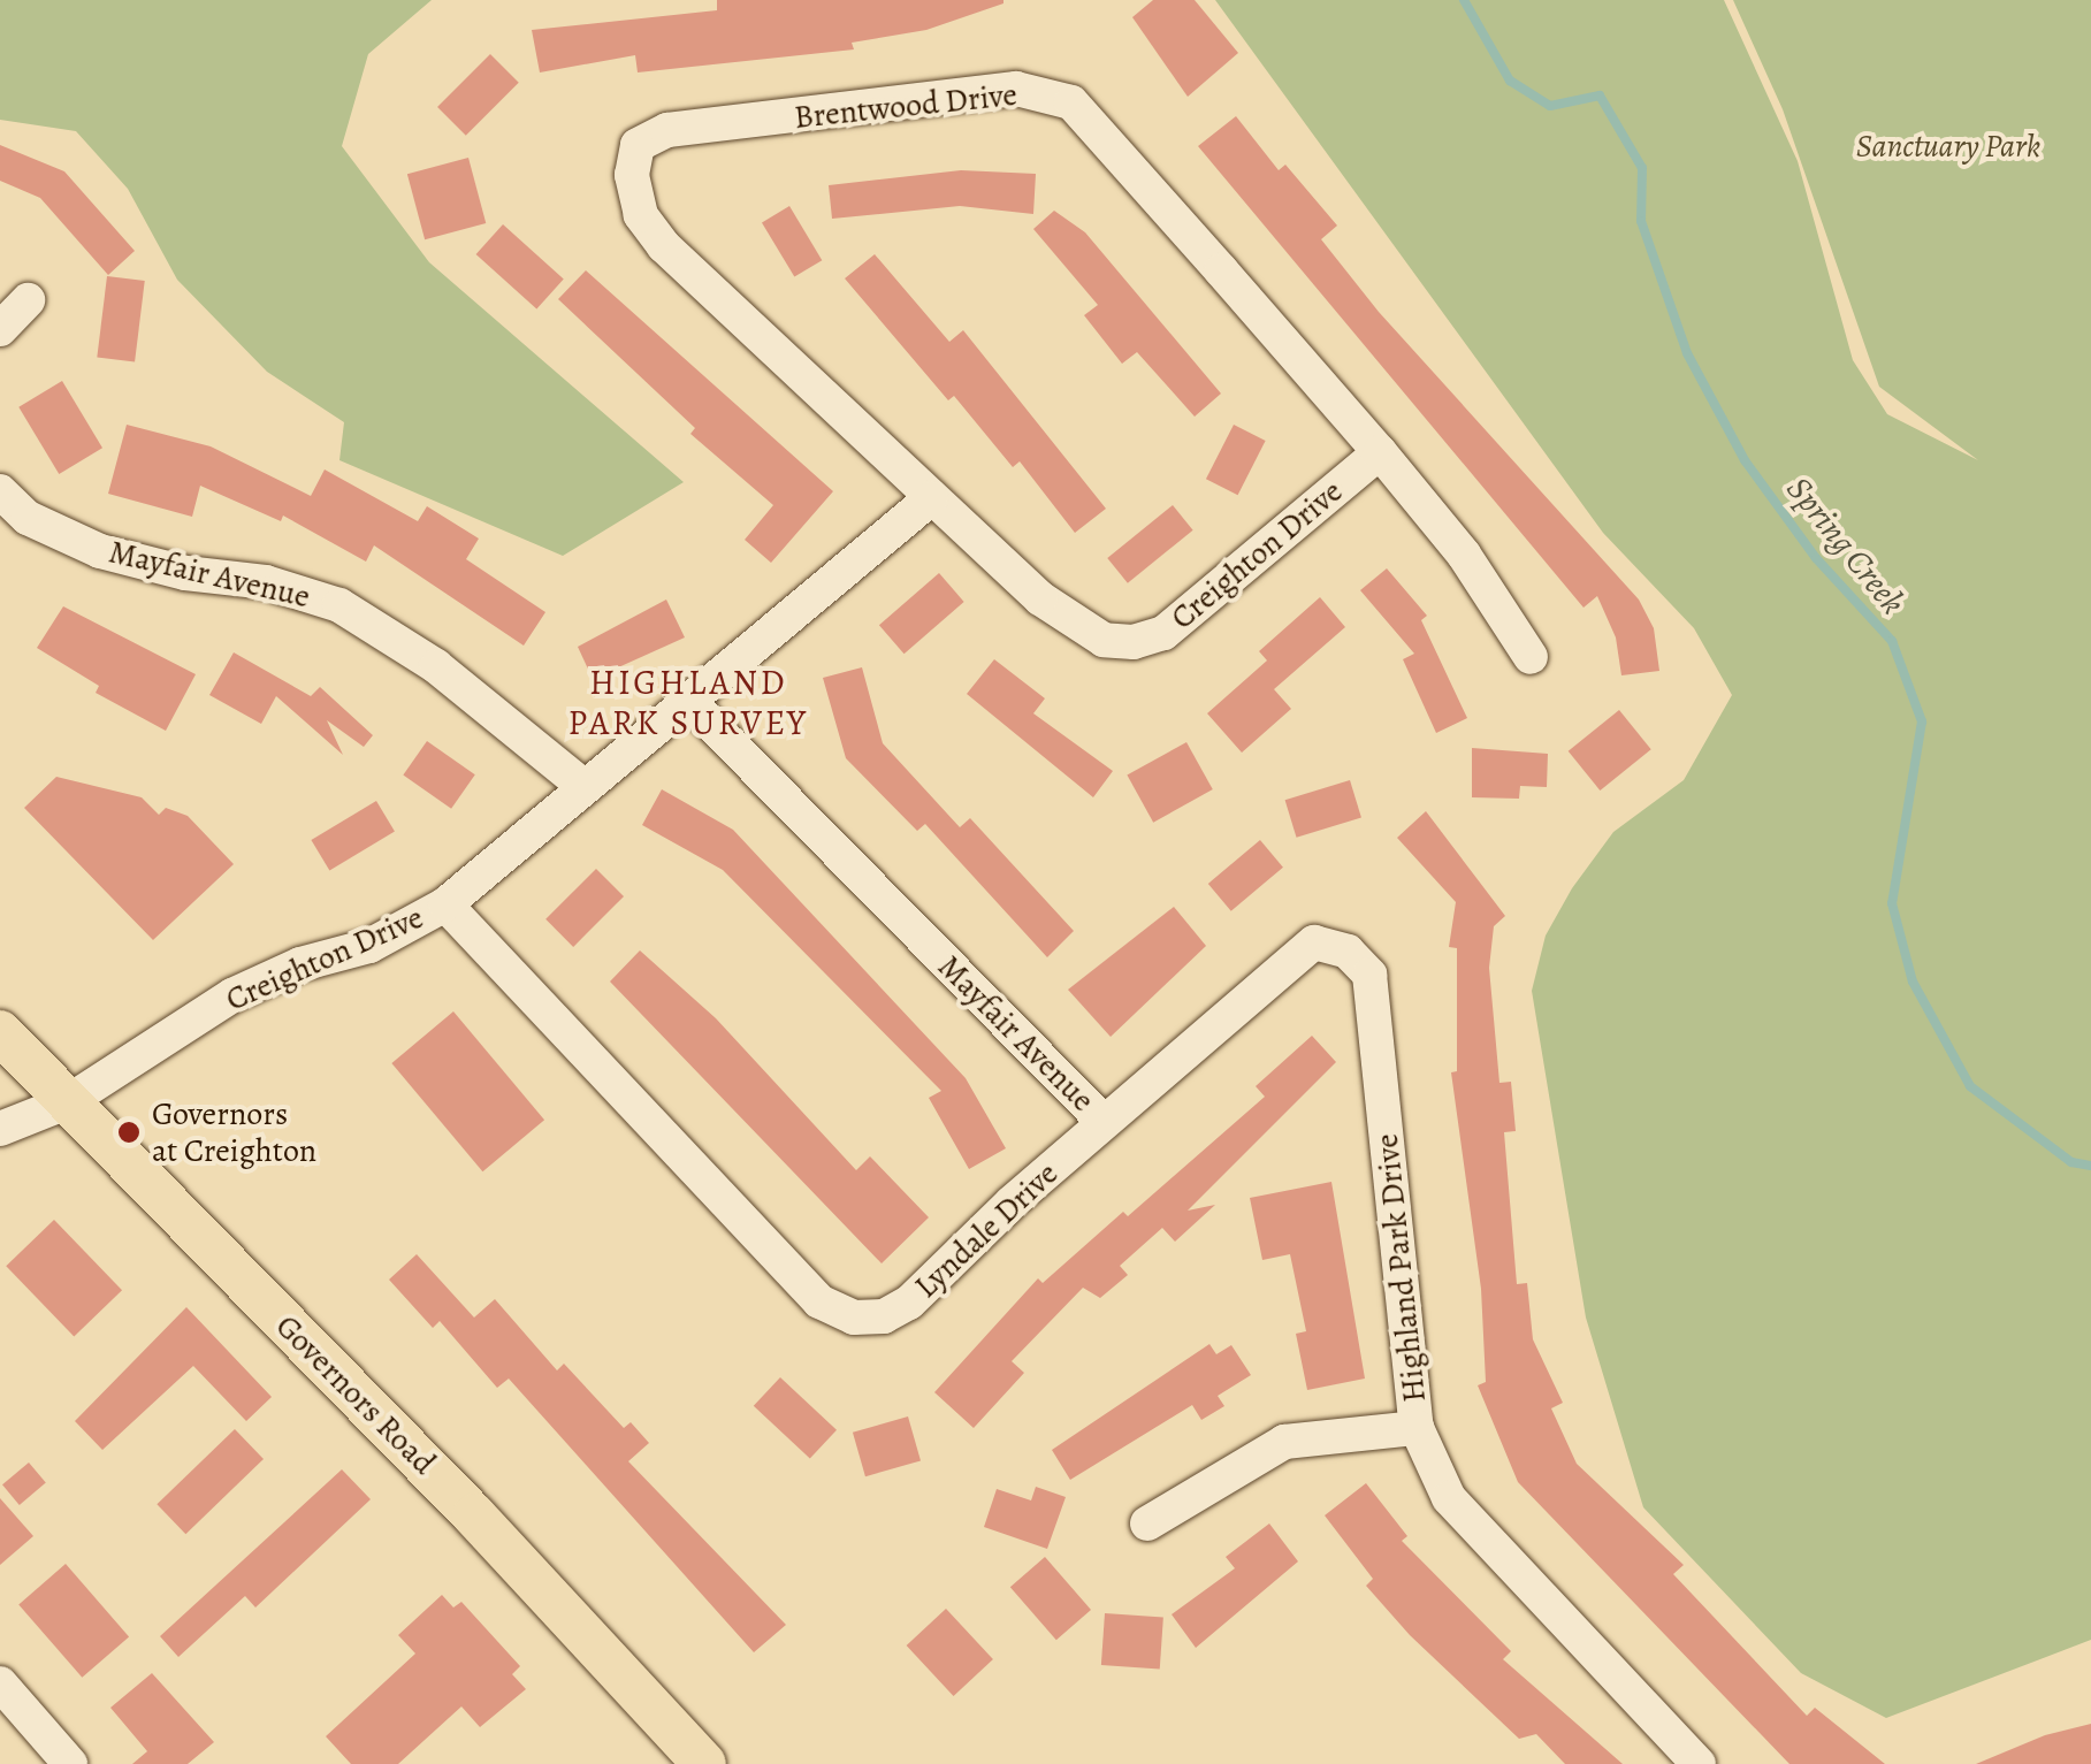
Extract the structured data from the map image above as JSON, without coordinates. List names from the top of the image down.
{
  "streets": {
    "main road": ["Governors Road"],
    "street": [
      "Brentwood Drive",
      "Creighton Drive",
      "Mayfair Avenue",
      "Lyndale Drive",
      "Highland Park Drive"
    ]
  },
  "crossings": [
    ["Brentwood Drive", "Creighton Drive"],
    ["Creighton Drive", "Mayfair Avenue"],
    ["Creighton Drive", "Lyndale Drive"],
    ["Creighton Drive", "Governors Road"],
    ["Mayfair Avenue", "Lyndale Drive"],
    ["Lyndale Drive", "Highland Park Drive"]
  ],
  "districts": ["HIGHLAND PARK SURVEY"],
  "water": ["Spring Creek"],
  "parks": ["Sanctuary Park"],
  "places": ["Governors at Creighton"]
}
